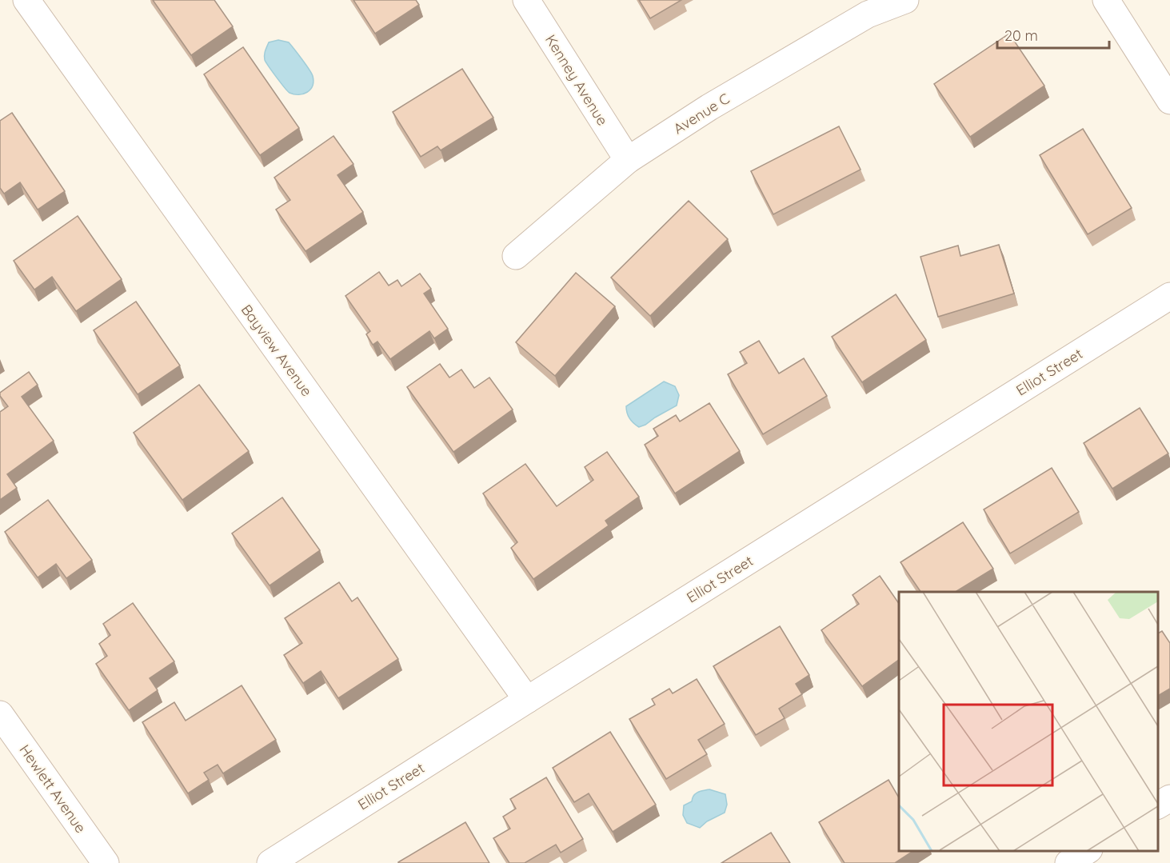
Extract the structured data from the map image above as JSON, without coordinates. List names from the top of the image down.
{
  "streets": {
    "street": [
      "Kenney Avenue",
      "Avenue C",
      "Bayview Avenue",
      "Elliot Street",
      "Hewlett Avenue"
    ]
  },
  "crossings": [
    ["Kenney Avenue", "Avenue C"],
    ["Bayview Avenue", "Elliot Street"]
  ],
  "scale_bar": "20 m"
}
